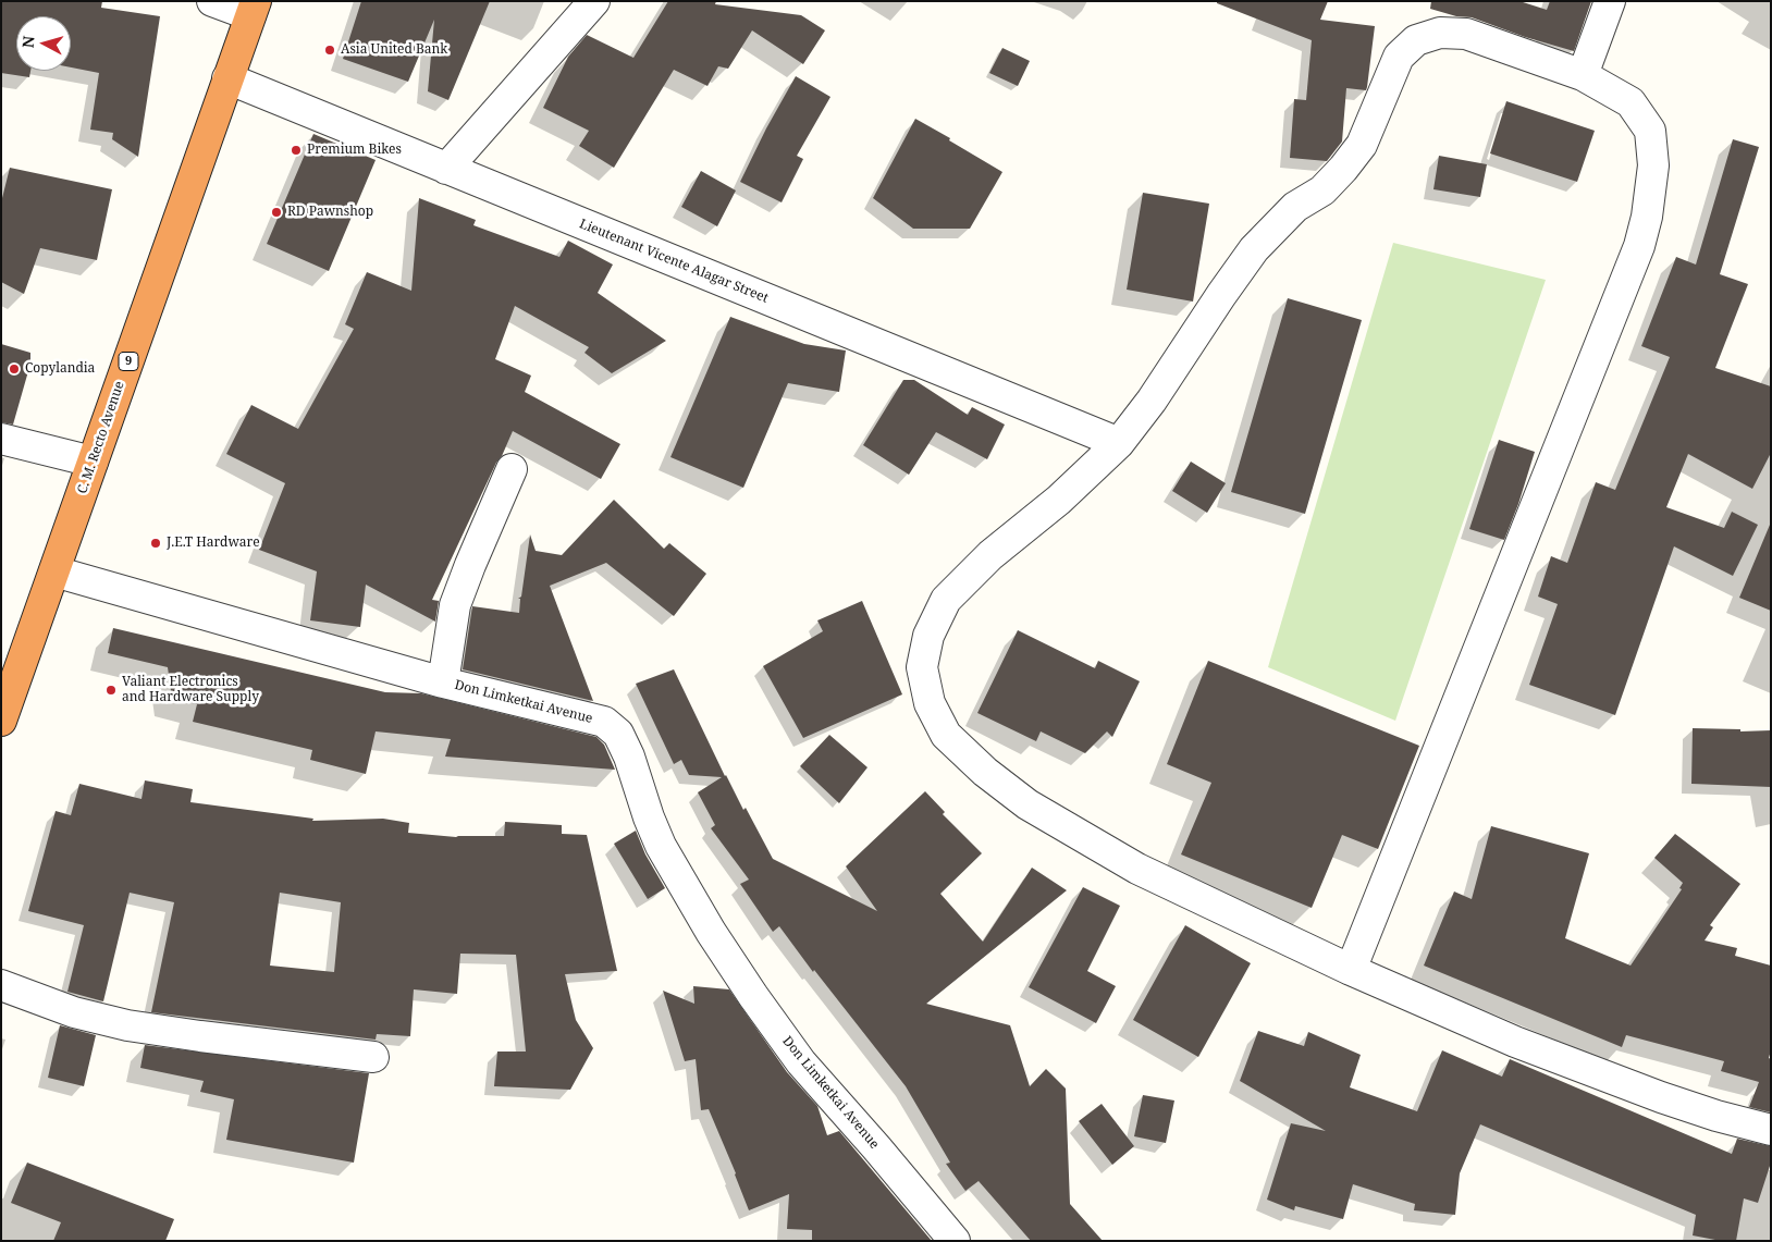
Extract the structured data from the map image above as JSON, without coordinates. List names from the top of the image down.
{
  "streets": {
    "highway": ["9", "C. M. Recto Avenue"],
    "street": ["Lieutenant Vicente Alagar Street", "Don Limketkai Avenue"]
  },
  "crossings": [
    ["Lieutenant Vicente Alagar Street", "C. M. Recto Avenue"],
    ["C. M. Recto Avenue", "Don Limketkai Avenue"]
  ],
  "places": [
    "Asia United Bank",
    "Premium Bikes",
    "RD Pawnshop",
    "Copylandia",
    "J.E.T Hardware",
    "Valiant Electronics and Hardware Supply"
  ],
  "north": "left"
}
